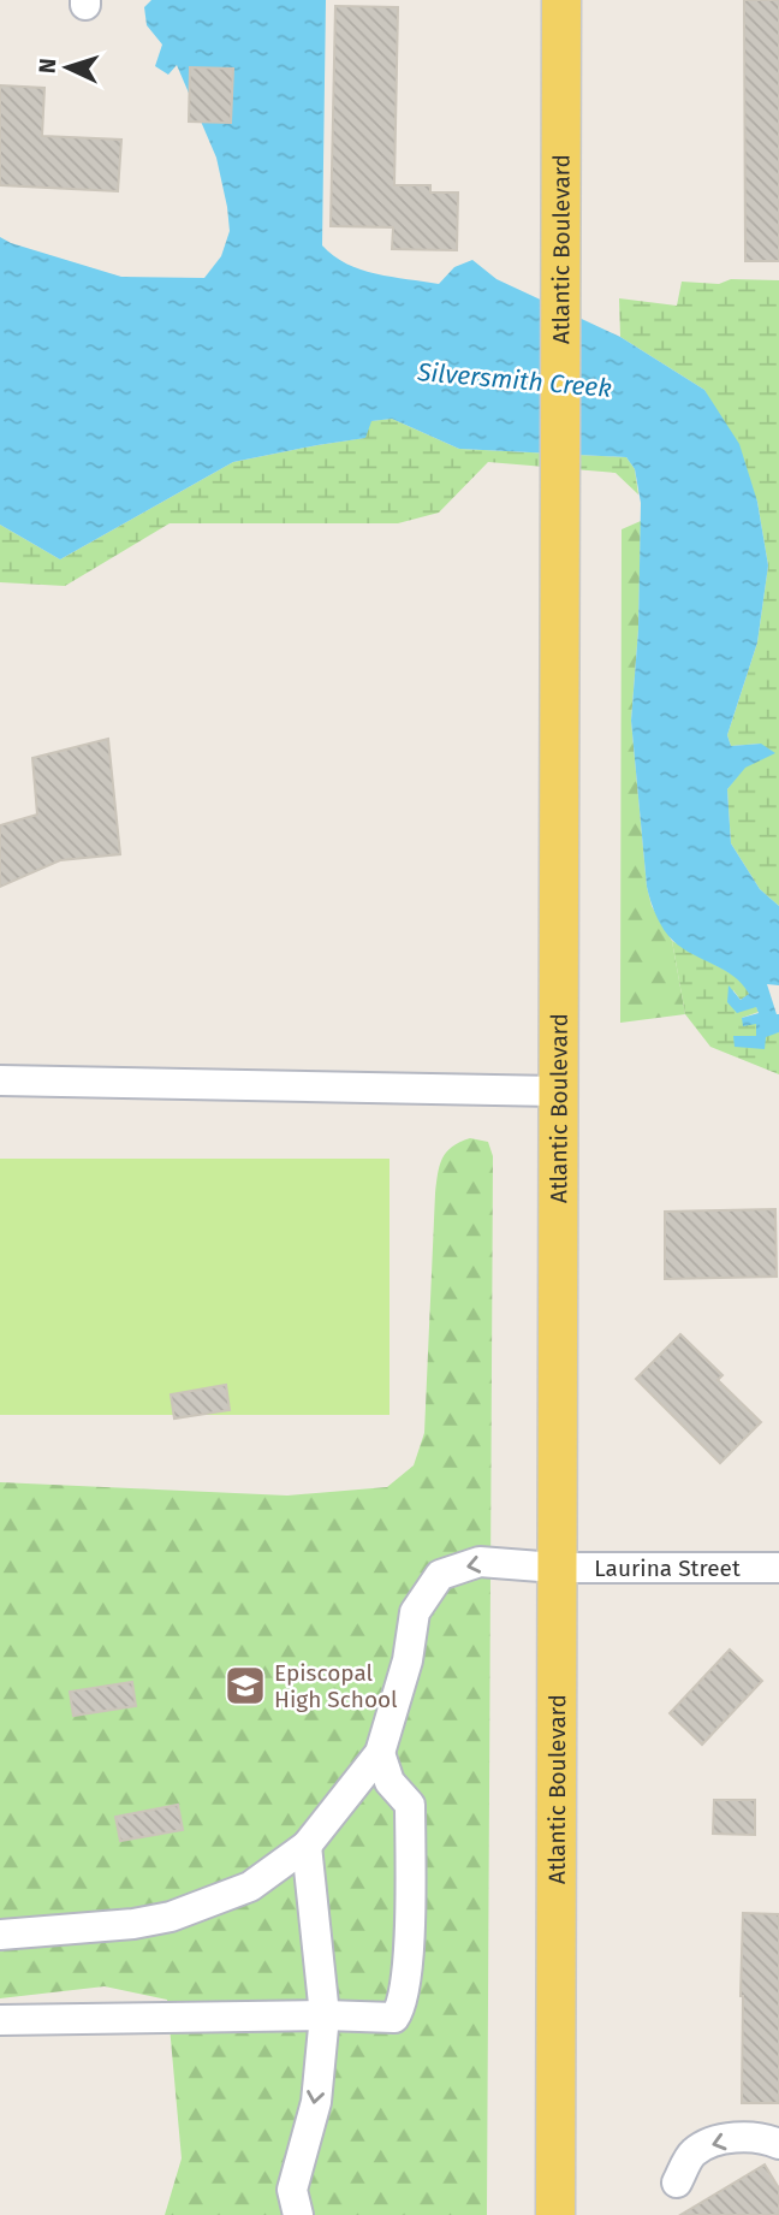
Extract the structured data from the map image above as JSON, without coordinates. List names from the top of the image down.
{
  "streets": {
    "main road": ["Atlantic Boulevard"],
    "street": ["Laurina Street"]
  },
  "crossings": [
    ["Atlantic Boulevard", "Laurina Street"]
  ],
  "one_way": ["Laurina Street"],
  "water": ["Silversmith Creek"],
  "places": {
    "school or university": ["Episcopal High School"]
  },
  "north": "left"
}
